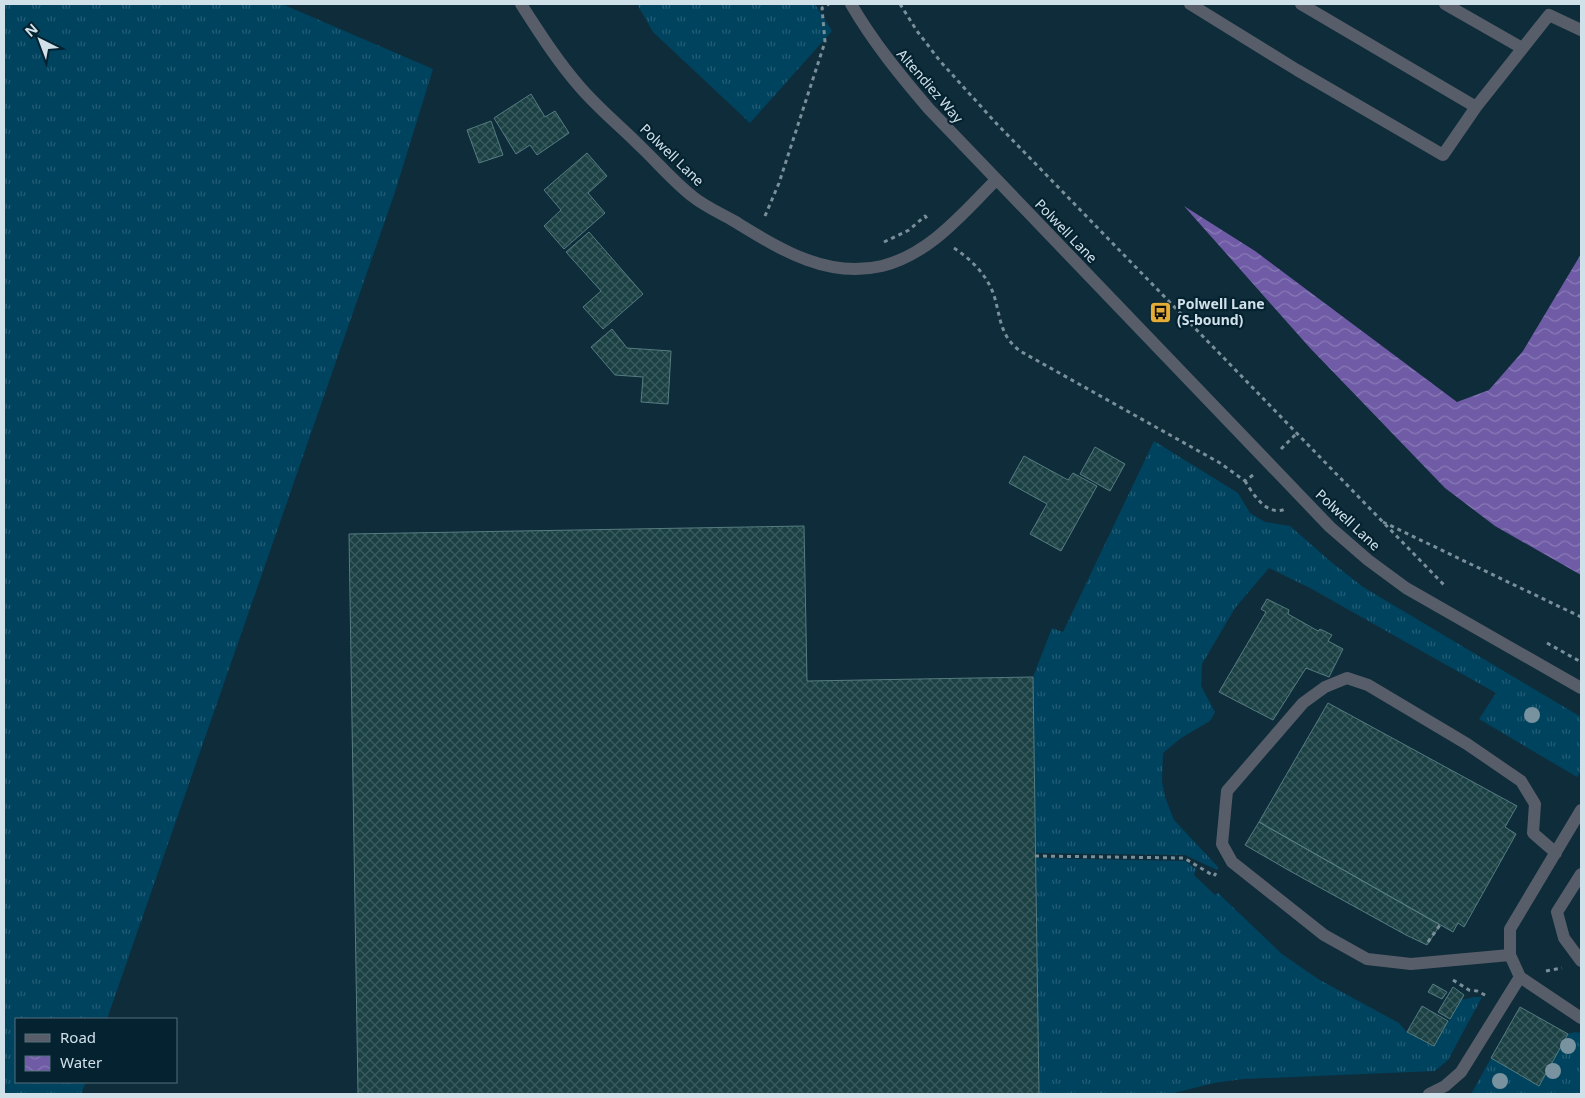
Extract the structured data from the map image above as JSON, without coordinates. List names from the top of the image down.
{
  "streets": {
    "street": ["Altendiez Way", "Polwell Lane"]
  },
  "crossings": [
    ["Altendiez Way", "Polwell Lane"]
  ],
  "places": {
    "bus stop": ["Polwell Lane (S-bound)"]
  },
  "legend": ["Road", "Water"],
  "north": "top left"
}
